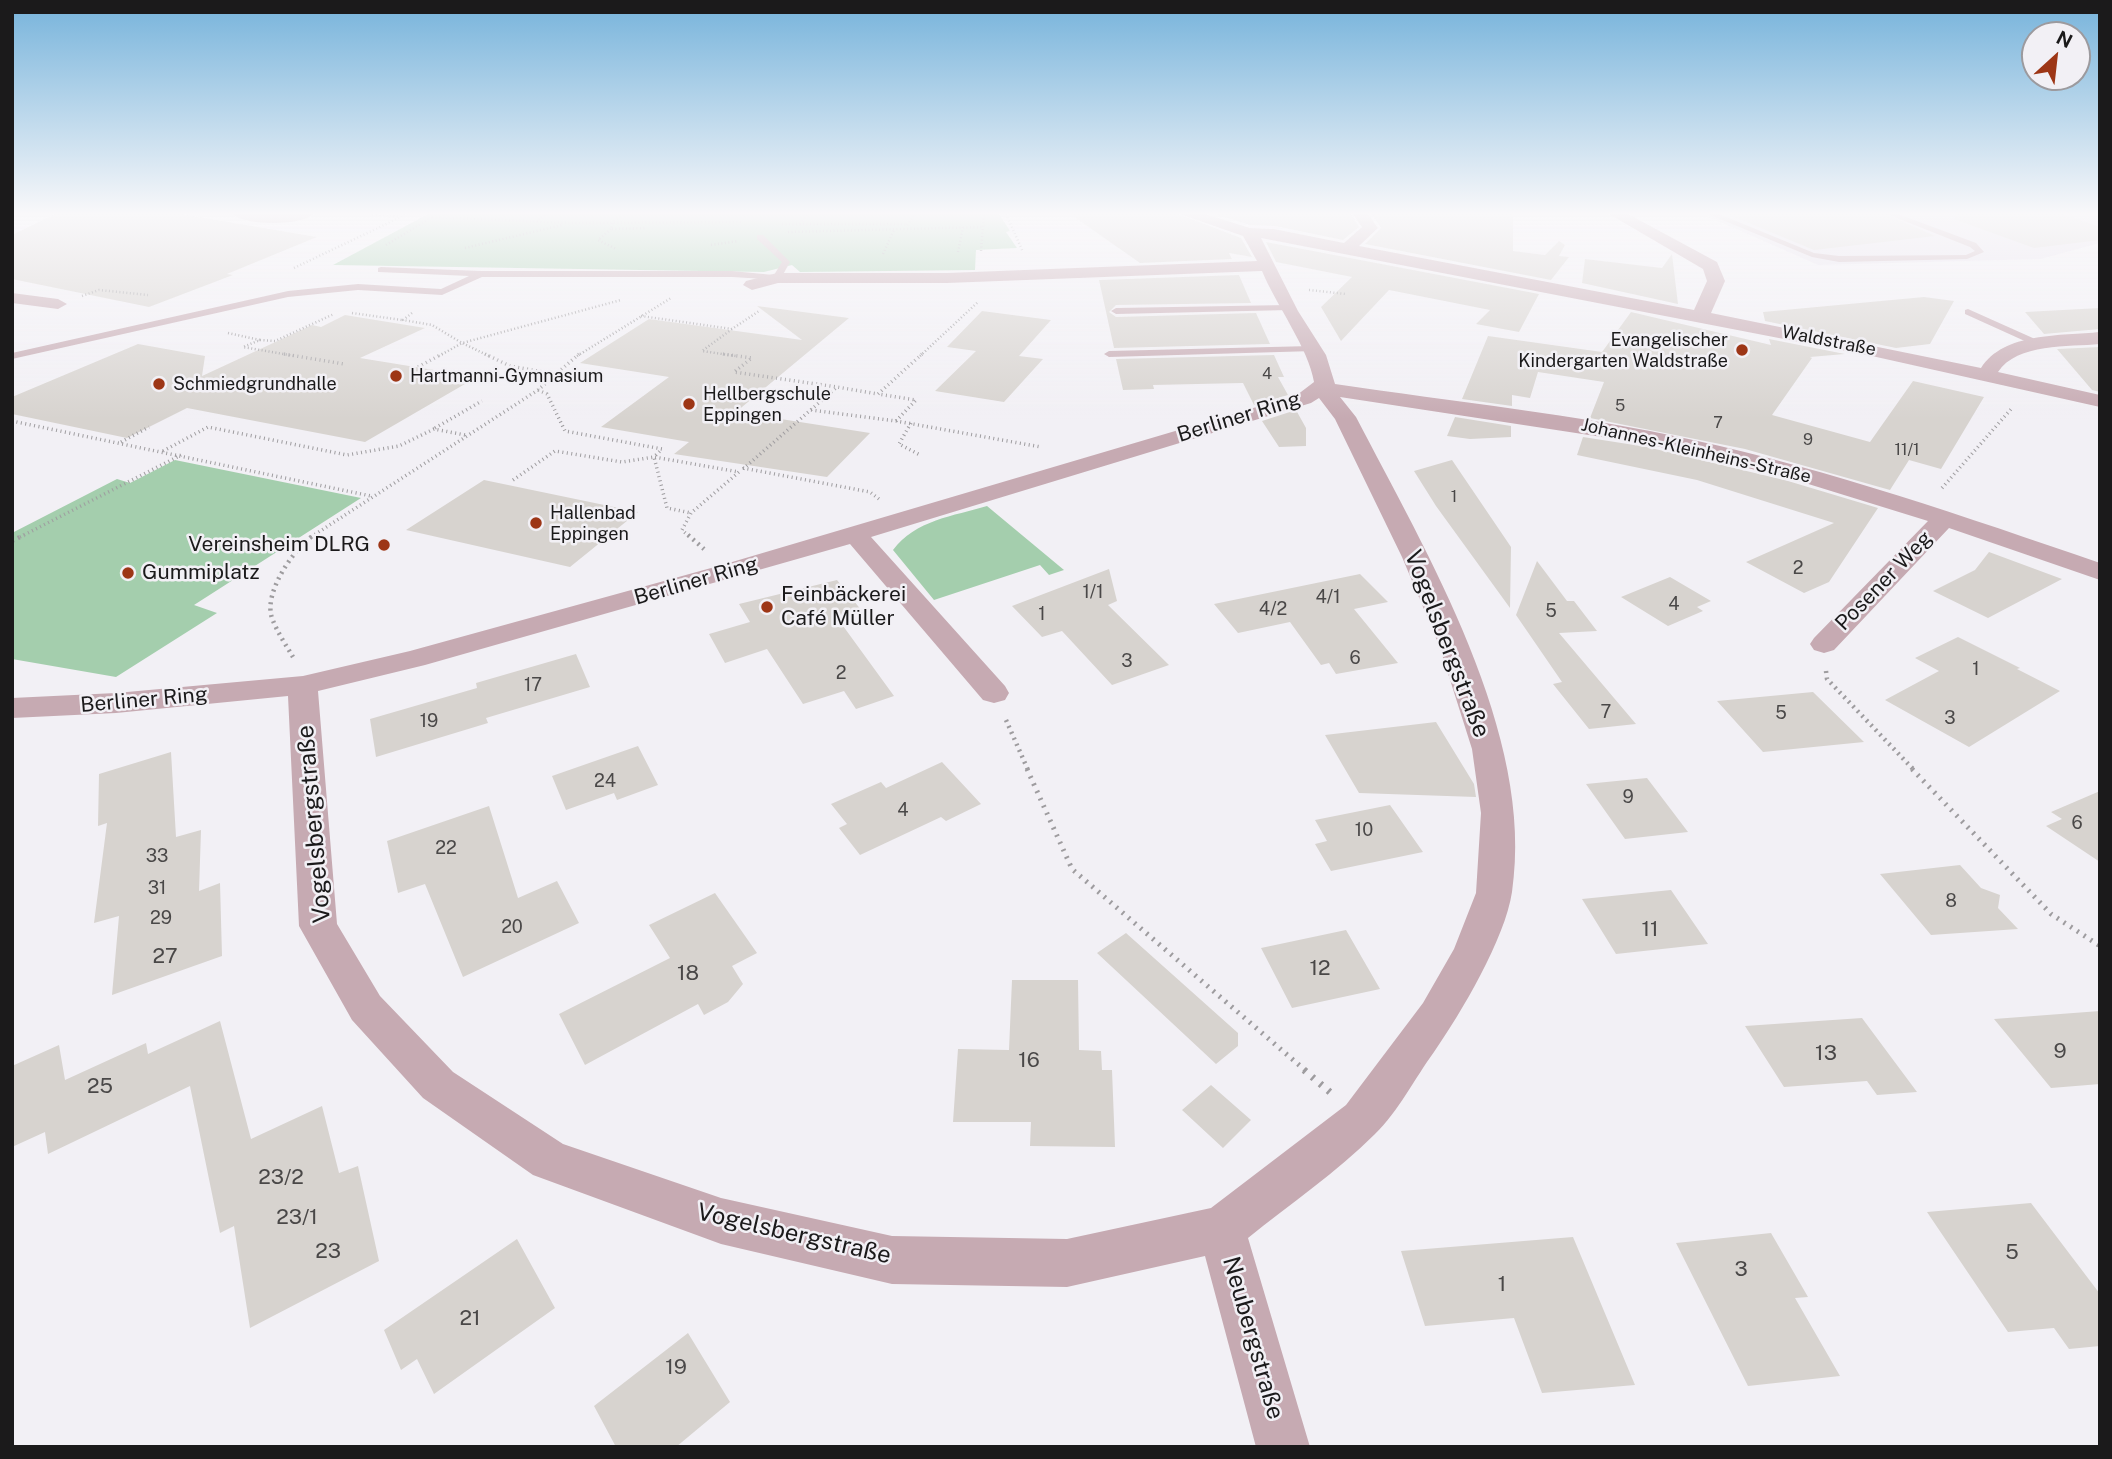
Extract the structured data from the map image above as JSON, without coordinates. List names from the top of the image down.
{
  "streets": {
    "street": [
      "Waldstraße",
      "Berliner Ring",
      "Johannes-Kleinheins-Straße",
      "Posener Weg",
      "Vogelsbergstraße",
      "Neubergstraße"
    ]
  },
  "crossings": [
    ["Berliner Ring", "Johannes-Kleinheins-Straße"],
    ["Berliner Ring", "Vogelsbergstraße"],
    ["Johannes-Kleinheins-Straße", "Posener Weg"],
    ["Johannes-Kleinheins-Straße", "Vogelsbergstraße"],
    ["Vogelsbergstraße", "Neubergstraße"]
  ],
  "places": [
    "Evangelischer Kindergarten Waldstraße",
    "Hartmanni-Gymnasium",
    "Schmiedgrundhalle",
    "Hellbergschule Eppingen",
    "Hallenbad Eppingen",
    "Vereinsheim DLRG",
    "Gummiplatz",
    "Feinbäckerei Café Müller"
  ],
  "house_numbers": [
    "4",
    "5",
    "7",
    "9",
    "11/1",
    "1",
    "2",
    "1/1",
    "4/1",
    "4",
    "4/2",
    "5",
    "1",
    "6",
    "3",
    "1",
    "2",
    "17",
    "7",
    "5",
    "3",
    "19",
    "24",
    "9",
    "4",
    "6",
    "10",
    "22",
    "33",
    "31",
    "8",
    "29",
    "20",
    "11",
    "27",
    "12",
    "18",
    "9",
    "13",
    "16",
    "25",
    "23/2",
    "23/1",
    "23",
    "5",
    "3",
    "1",
    "21",
    "19"
  ],
  "north": "top right"
}
